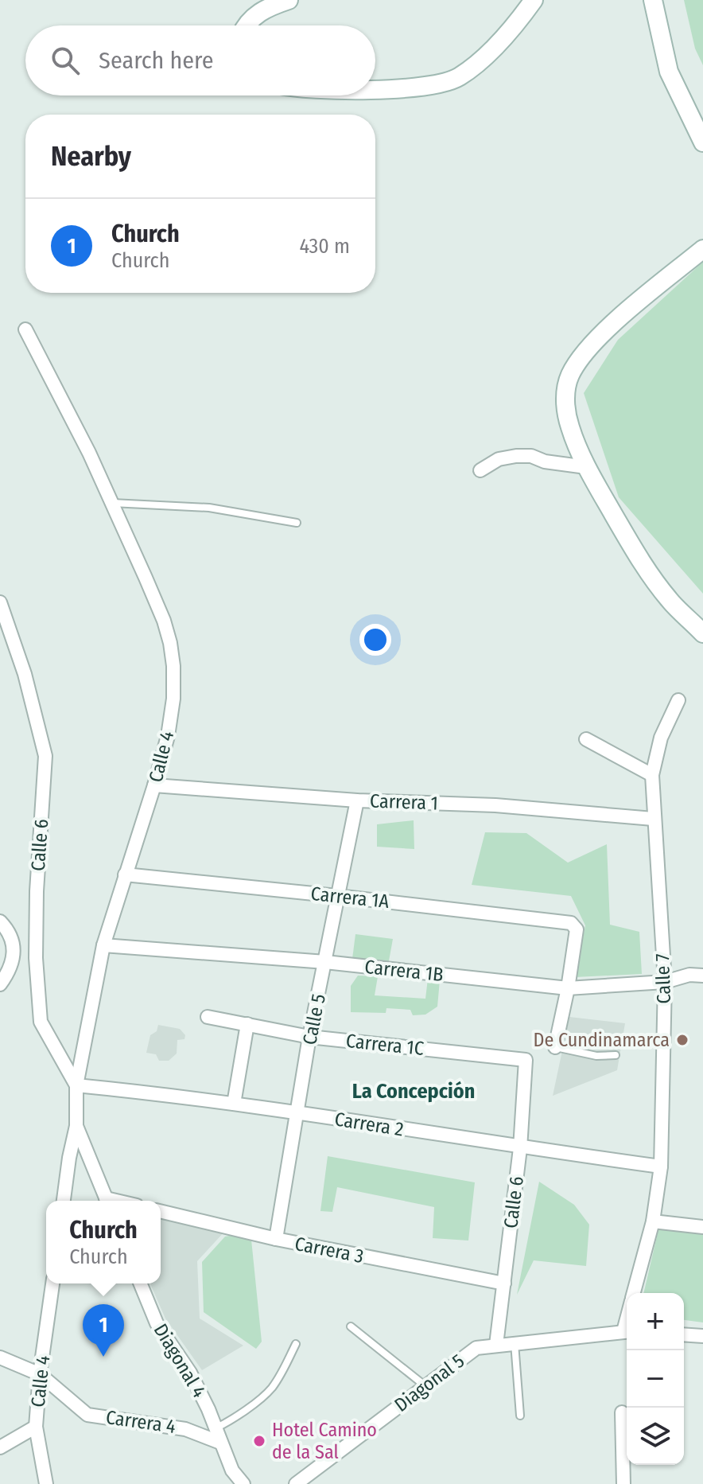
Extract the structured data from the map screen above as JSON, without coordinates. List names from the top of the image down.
{
  "streets": {
    "street": [
      "Calle 4",
      "Carrera 1",
      "Calle 6",
      "Carrera 1A",
      "Carrera 1B",
      "Calle 7",
      "Calle 5",
      "Carrera 1C",
      "Carrera 2",
      "Carrera 3",
      "Diagonal 4",
      "Diagonal 5",
      "Carrera 4"
    ]
  },
  "crossings": [
    ["Calle 4", "Carrera 1"],
    ["Calle 4", "Calle 6"],
    ["Calle 4", "Carrera 1A"],
    ["Calle 4", "Carrera 1B"],
    ["Calle 4", "Carrera 2"],
    ["Calle 4", "Carrera 4"],
    ["Carrera 1", "Calle 7"],
    ["Carrera 1", "Calle 5"],
    ["Calle 6", "Carrera 1C"],
    ["Calle 6", "Carrera 2"],
    ["Calle 6", "Carrera 3"],
    ["Calle 6", "Diagonal 5"],
    ["Carrera 1A", "Carrera 1B"],
    ["Carrera 1A", "Calle 5"],
    ["Carrera 1B", "Calle 7"],
    ["Carrera 1B", "Calle 5"],
    ["Calle 7", "Carrera 2"],
    ["Calle 5", "Carrera 1C"],
    ["Calle 5", "Carrera 2"],
    ["Calle 5", "Carrera 3"],
    ["Diagonal 4", "Carrera 4"]
  ],
  "districts": ["La Concepción"],
  "places": ["De Cundinamarca", "Hotel Camino de la Sal"],
  "page": {
    "search": "Search here",
    "heading": "Nearby",
    "list": [
      {
        "mark": "1",
        "name": "Church",
        "note": "Church",
        "value": "430 m"
      }
    ],
    "popup": ["Church", "Church"],
    "map_buttons": ["+", "−"],
    "pins": "1"
  }
}
